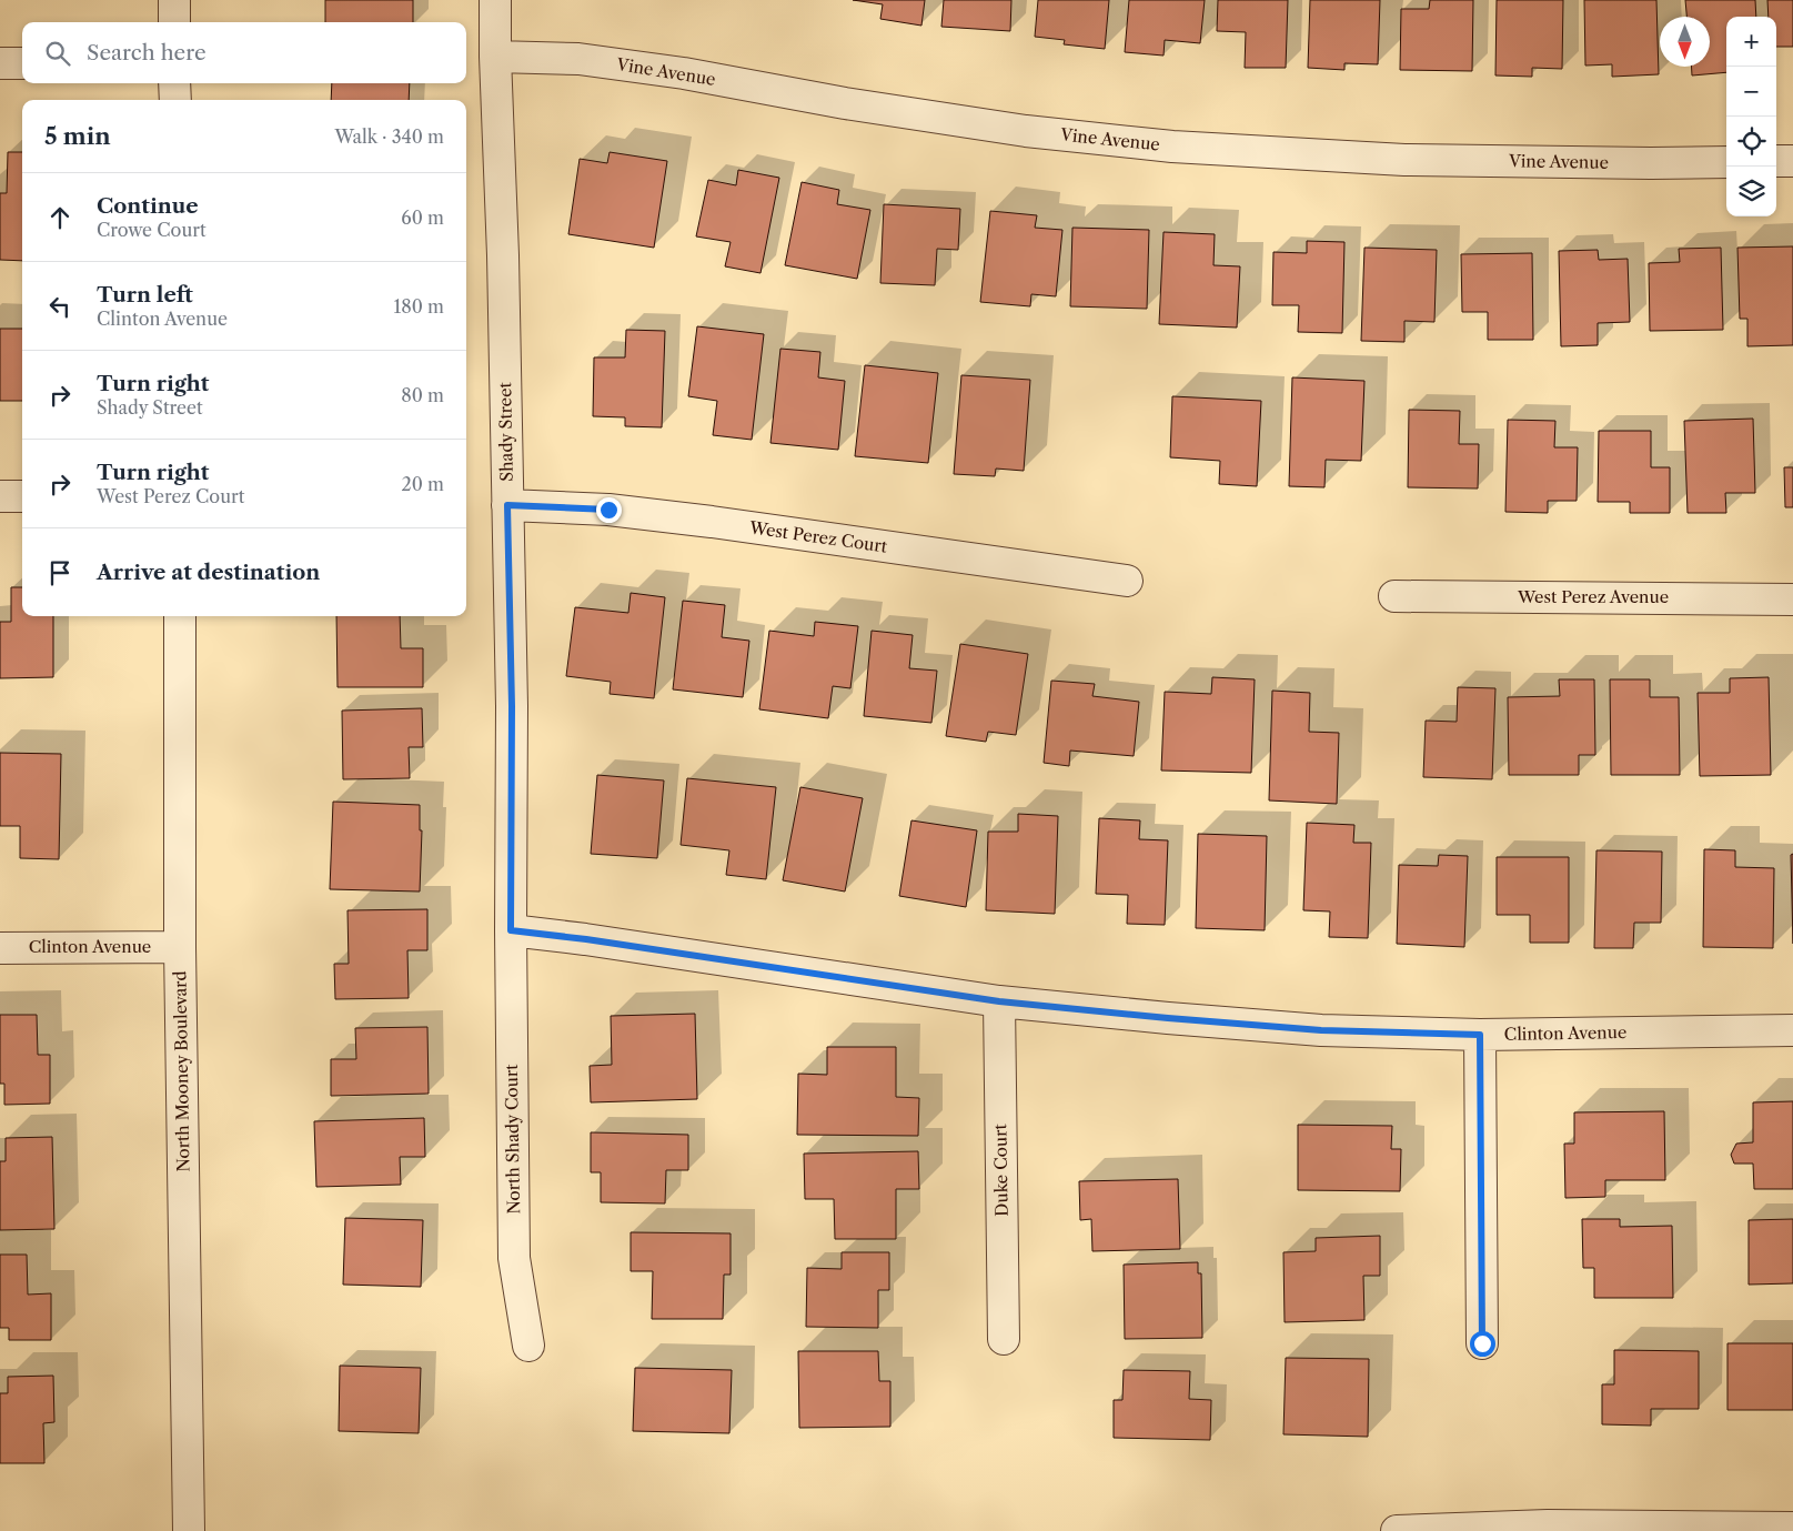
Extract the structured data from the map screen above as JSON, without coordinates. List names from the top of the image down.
{
  "streets": {
    "street": [
      "Vine Avenue",
      "Shady Street",
      "West Perez Court",
      "West Perez Avenue",
      "Clinton Avenue",
      "North Mooney Boulevard",
      "North Shady Court",
      "Duke Court"
    ]
  },
  "crossings": [
    ["Vine Avenue", "Shady Street"],
    ["Shady Street", "West Perez Court"],
    ["Shady Street", "Clinton Avenue"],
    ["Shady Street", "North Shady Court"],
    ["Clinton Avenue", "North Mooney Boulevard"],
    ["Clinton Avenue", "North Shady Court"],
    ["Clinton Avenue", "Duke Court"]
  ],
  "north": "bottom",
  "page": {
    "map_buttons": ["+", "−"],
    "search": "Search here",
    "heading": ["5 min", "Walk · 340 m"],
    "list": [
      ["Continue", "Crowe Court", "60 m"],
      ["Turn left", "Clinton Avenue", "180 m"],
      ["Turn right", "Shady Street", "80 m"],
      ["Turn right", "West Perez Court", "20 m"],
      "Arrive at destination"
    ]
  }
}
